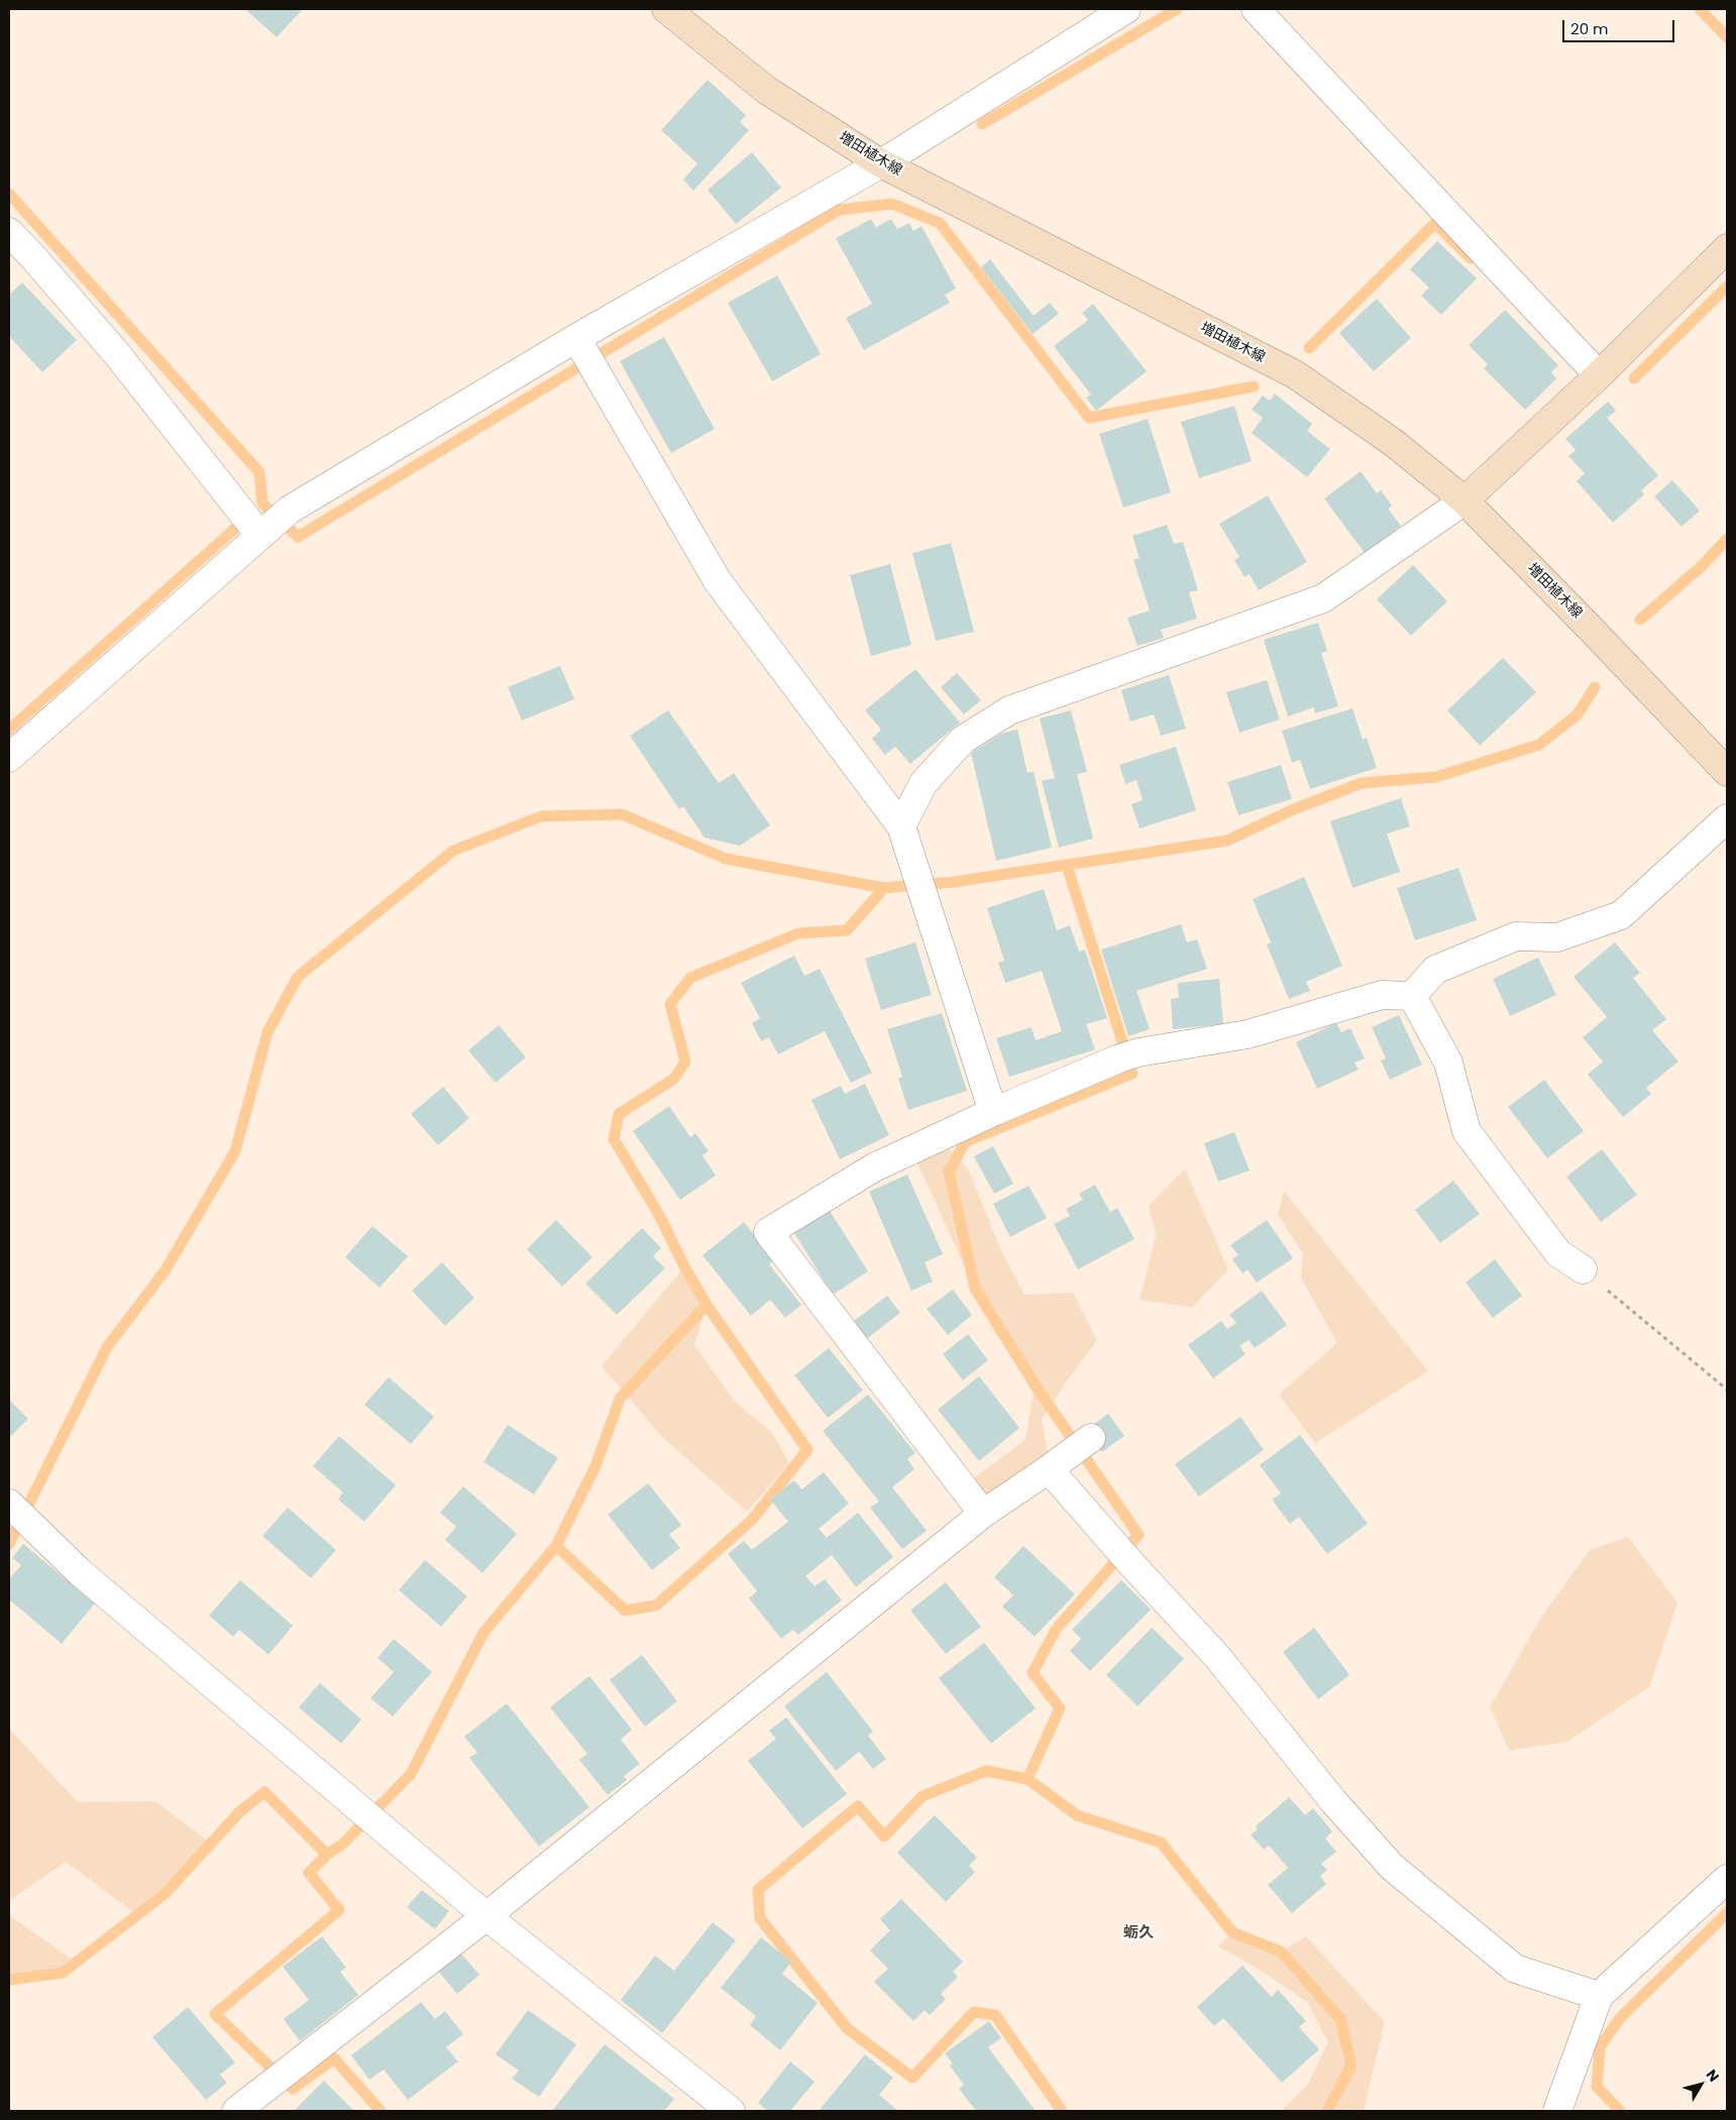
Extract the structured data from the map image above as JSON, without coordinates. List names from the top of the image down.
{
  "streets": {
    "street": ["増田植木線"]
  },
  "districts": ["蛎久"],
  "scale_bar": "20 m",
  "north": "top right"
}
